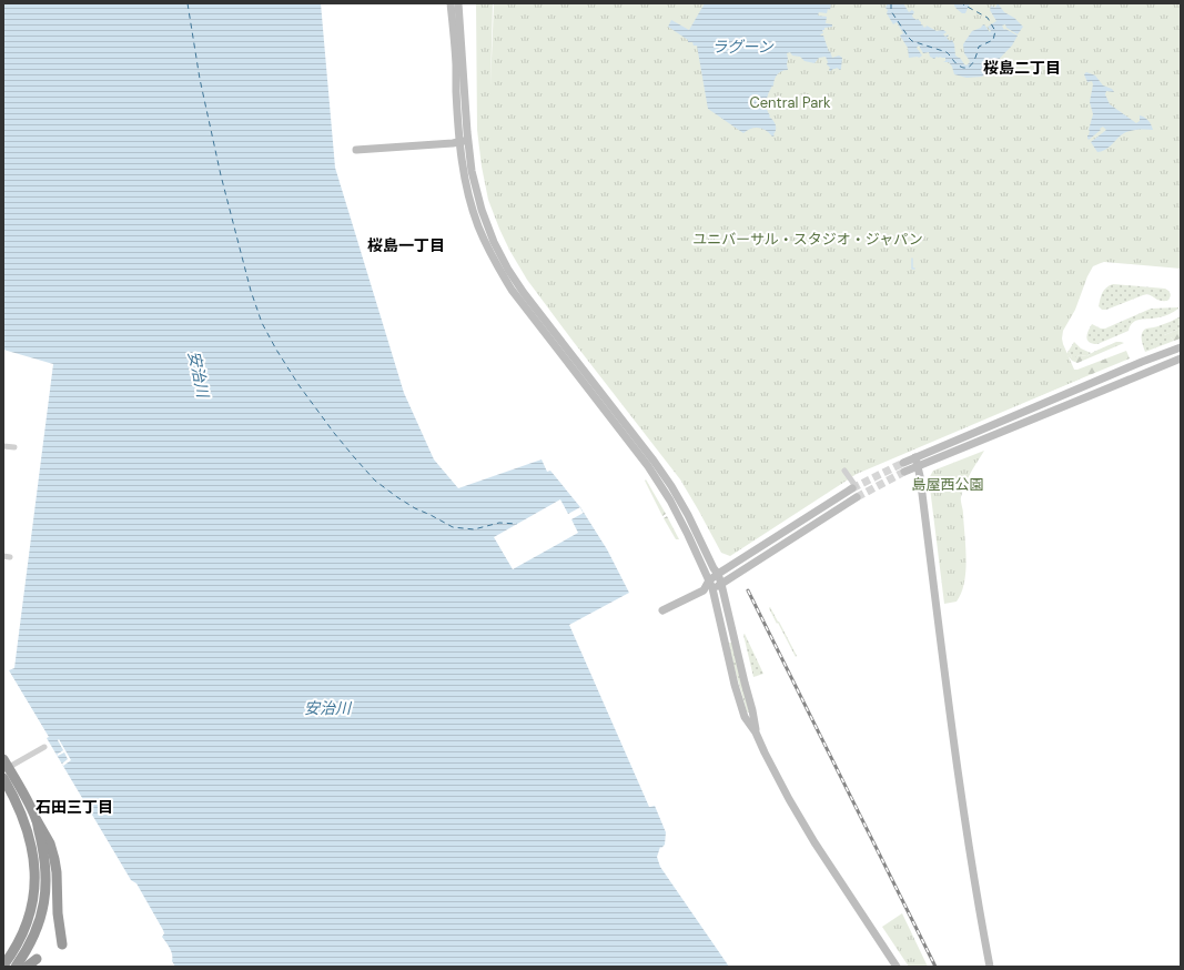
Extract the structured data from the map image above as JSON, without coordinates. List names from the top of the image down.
{
  "districts": ["桜島二丁目", "桜島一丁目", "石田三丁目"],
  "water": ["ラグーン", "安治川"],
  "parks": ["Central Park", "ユニバーサル・スタジオ・ジャパン", "島屋西公園"]
}
